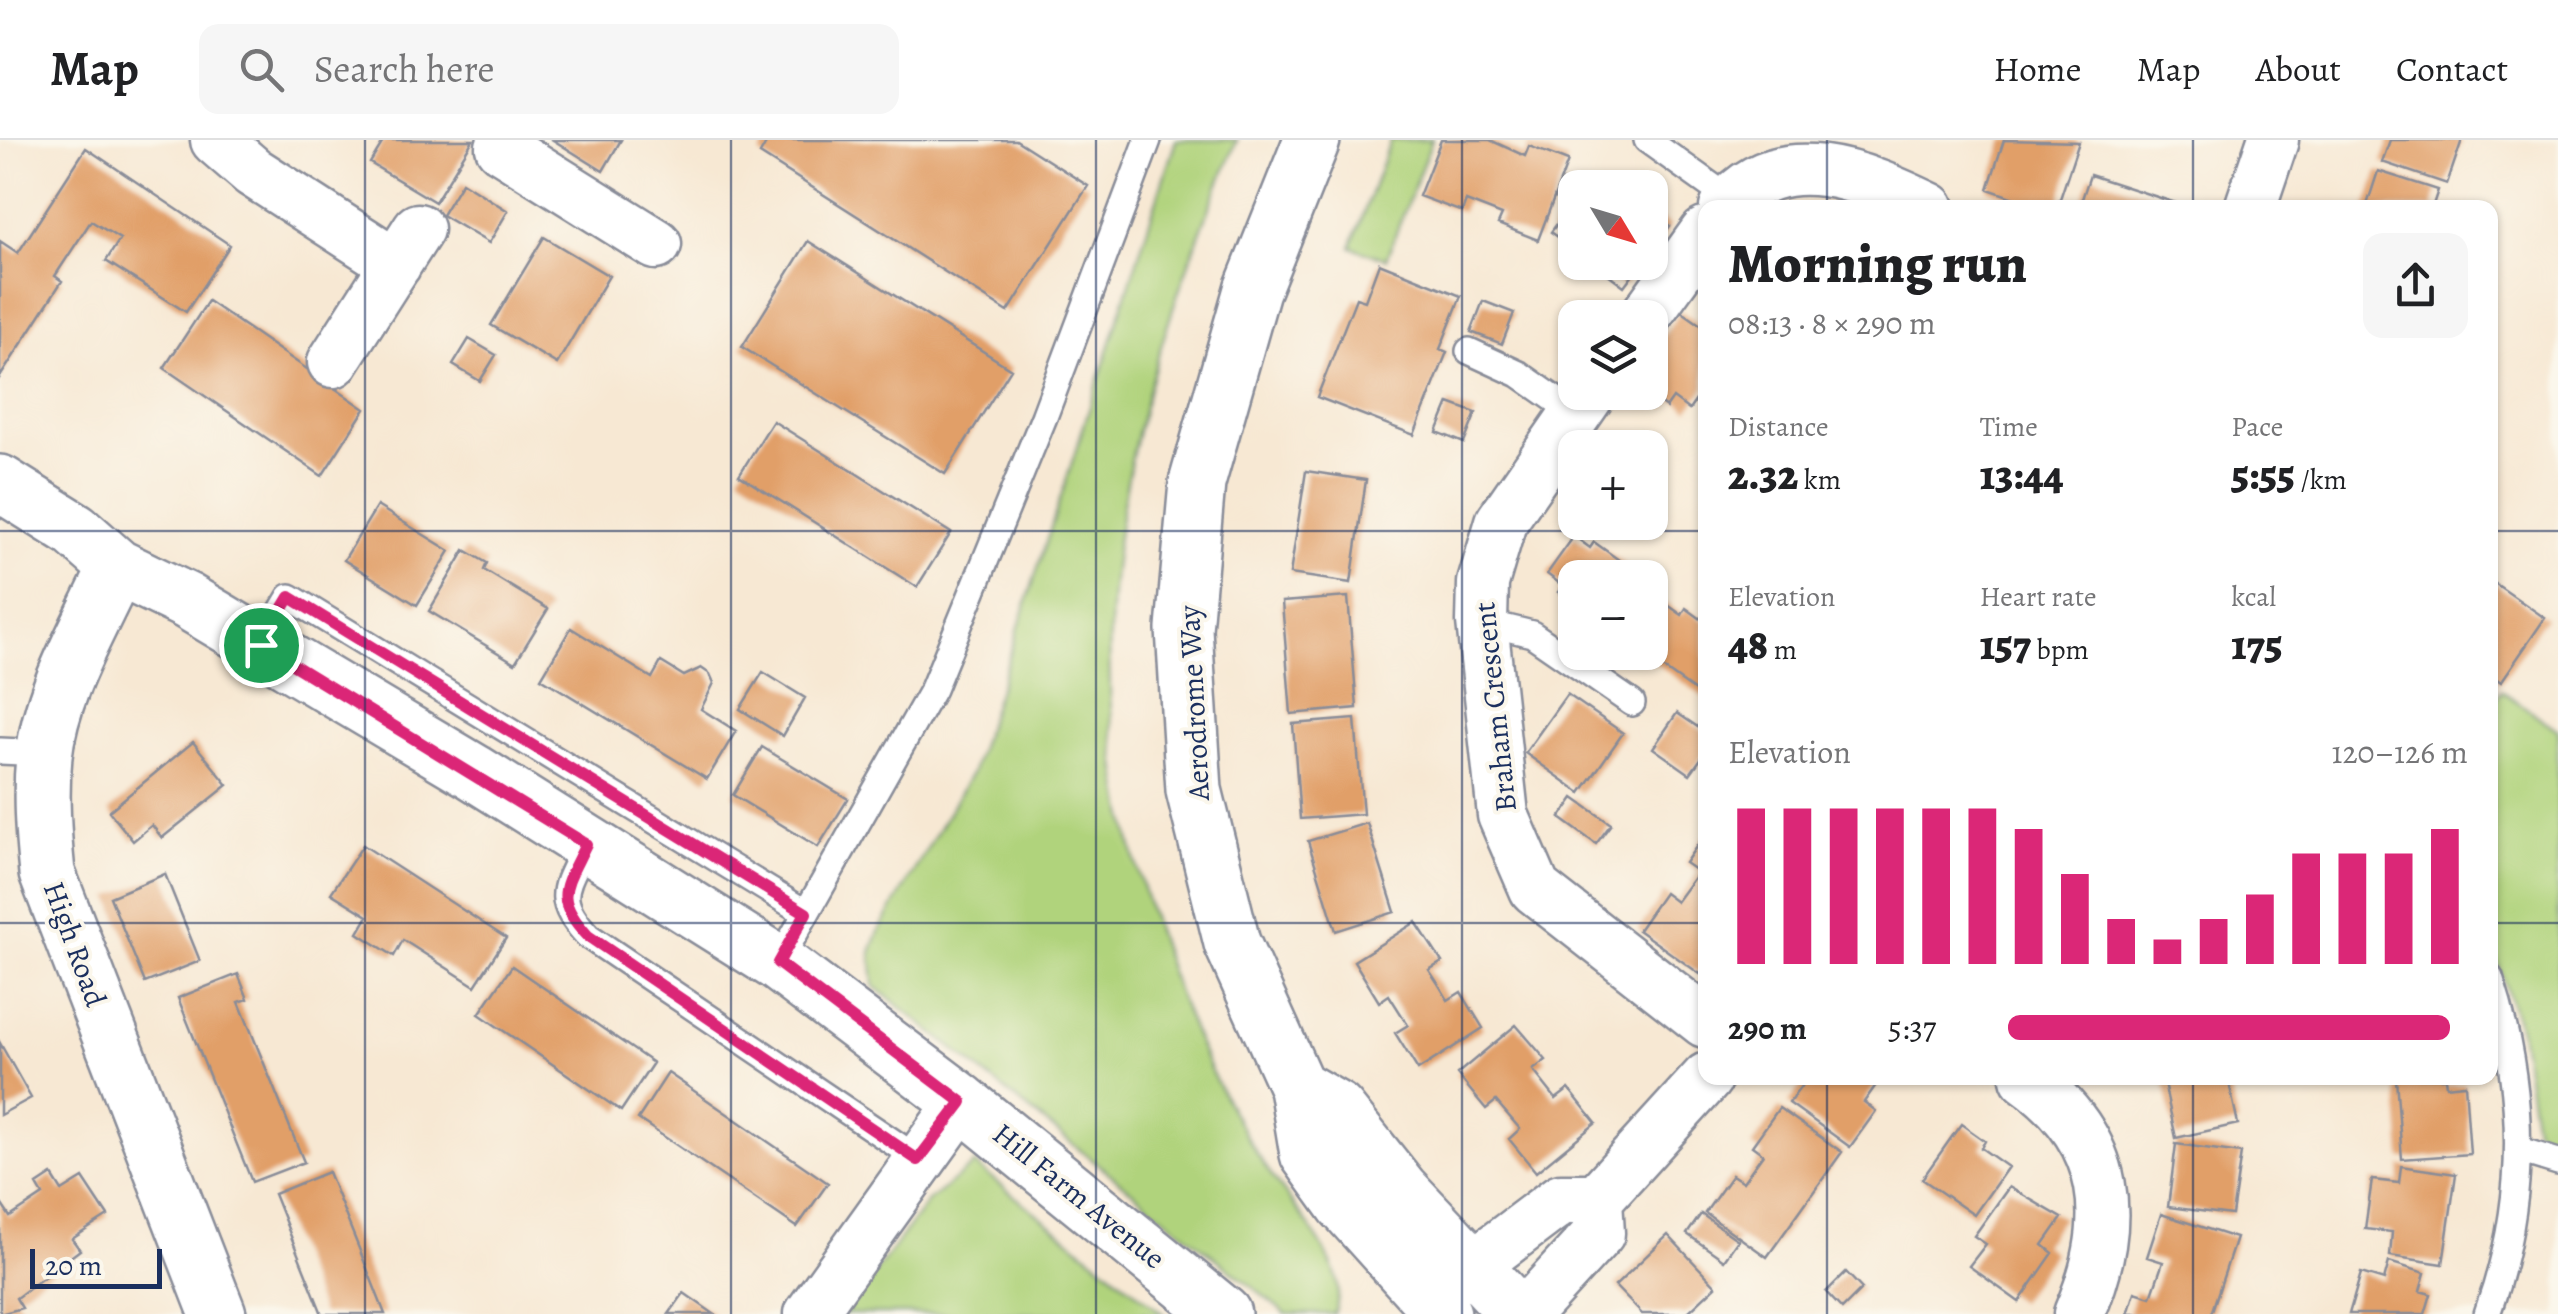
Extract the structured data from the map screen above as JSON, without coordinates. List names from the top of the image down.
{
  "streets": {
    "street": [
      "Aerodrome Way",
      "Braham Crescent",
      "High Road",
      "Hill Farm Avenue"
    ]
  },
  "crossings": [
    ["High Road", "Hill Farm Avenue"]
  ],
  "scale_bar": "20 m",
  "north": "bottom right",
  "page": {
    "header": "Map",
    "search": "Search here",
    "nav": [
      "Home",
      "Map",
      "About",
      "Contact"
    ],
    "map_buttons": ["+", "−"],
    "heading": ["Morning run", "08:13 · 8 × 290 m"],
    "stats": [
      ["Distance", "2.32 km"],
      ["Time", "13:44"],
      ["Pace", "5:55 /km"],
      ["Elevation", "48 m"],
      ["Heart rate", "157 bpm"],
      ["kcal", "175"]
    ],
    "chart": ["Elevation", "120–126 m"],
    "list": [
      {
        "name": "290 m",
        "note": "5:37"
      }
    ],
    "scale": "20 m"
  }
}
